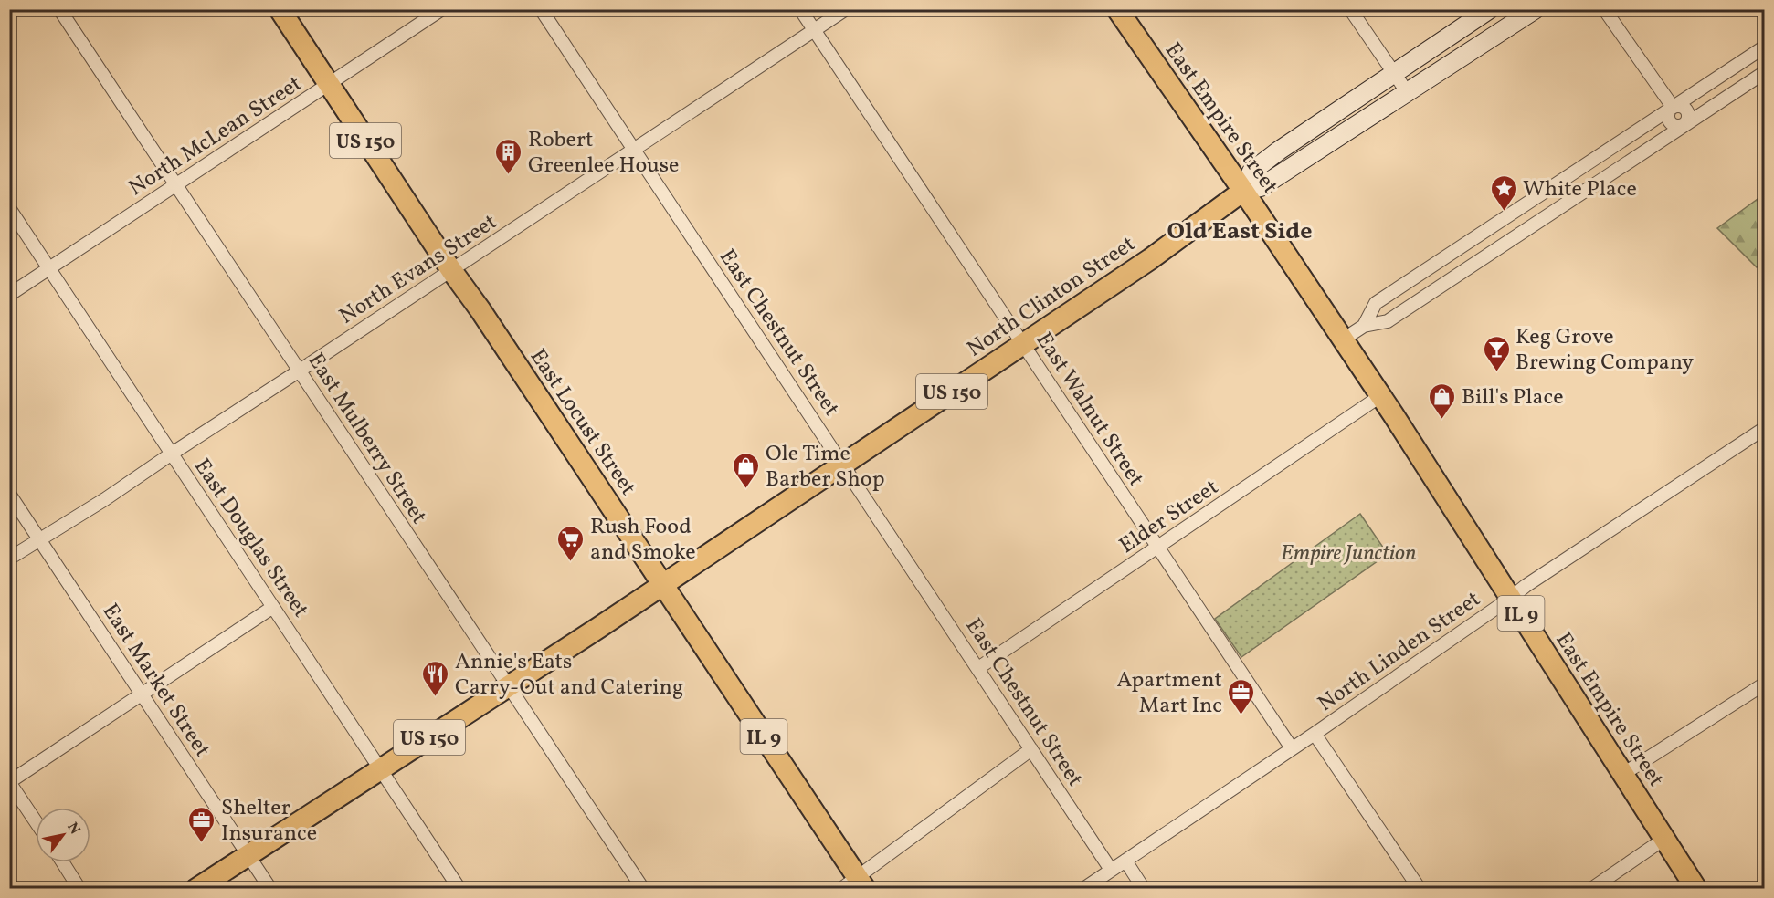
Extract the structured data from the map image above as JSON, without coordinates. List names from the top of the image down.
{
  "streets": {
    "main road": [
      "East Empire Street",
      "US 150",
      "North Clinton Street",
      "East Locust Street",
      "IL 9"
    ],
    "street": [
      "North McLean Street",
      "North Evans Street",
      "East Chestnut Street",
      "East Walnut Street",
      "East Mulberry Street",
      "Elder Street",
      "East Douglas Street",
      "North Linden Street",
      "East Market Street"
    ]
  },
  "crossings": [
    ["East Empire Street", "North Clinton Street"],
    ["East Empire Street", "Elder Street"],
    ["East Empire Street", "North Linden Street"],
    ["North McLean Street", "East Locust Street"],
    ["North McLean Street", "East Mulberry Street"],
    ["North McLean Street", "East Douglas Street"],
    ["North Evans Street", "East Chestnut Street"],
    ["North Evans Street", "East Walnut Street"],
    ["North Evans Street", "East Locust Street"],
    ["North Evans Street", "East Mulberry Street"],
    ["North Evans Street", "East Douglas Street"],
    ["North Evans Street", "East Market Street"],
    ["North Clinton Street", "East Chestnut Street"],
    ["North Clinton Street", "East Walnut Street"],
    ["North Clinton Street", "East Locust Street"],
    ["North Clinton Street", "East Mulberry Street"],
    ["North Clinton Street", "East Douglas Street"],
    ["North Clinton Street", "East Market Street"],
    ["East Chestnut Street", "Elder Street"],
    ["East Chestnut Street", "North Linden Street"],
    ["East Walnut Street", "Elder Street"],
    ["East Walnut Street", "North Linden Street"]
  ],
  "districts": ["Old East Side"],
  "parks": ["Empire Junction"],
  "places": {
    "building": ["Robert Greenlee House"],
    "place": ["White Place"],
    "bar": ["Keg Grove Brewing Company"],
    "shop": ["Bill's Place", "Ole Time Barber Shop"],
    "supermarket": ["Rush Food and Smoke"],
    "restaurant": ["Annie's Eats Carry-Out and Catering"],
    "office": ["Apartment Mart Inc", "Shelter Insurance"]
  },
  "north": "top right"
}
